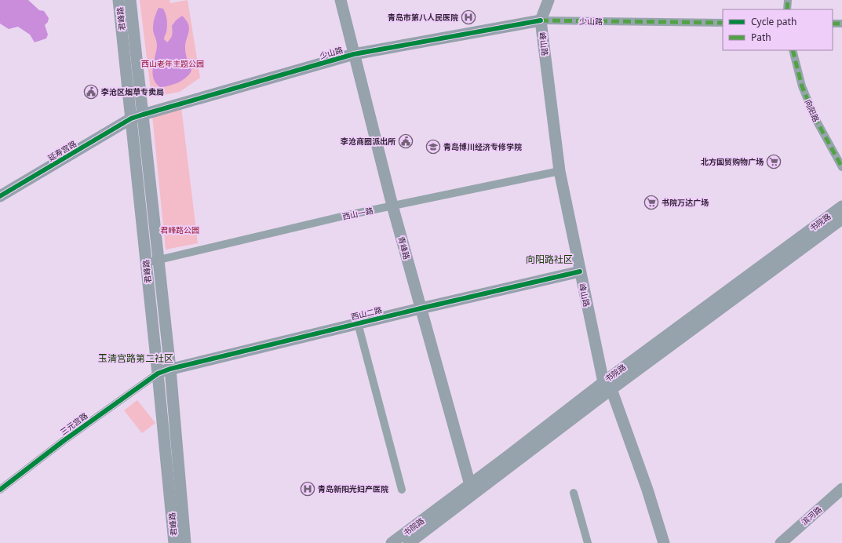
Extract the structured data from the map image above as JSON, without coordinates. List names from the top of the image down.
{
  "streets": {
    "main road": [
      "君峰路",
      "少山路",
      "峰山路",
      "延寿宫路",
      "书院路",
      "青峰路",
      "西山二路",
      "滨河路"
    ],
    "street": ["向阳路", "西山一路", "三元宫路"]
  },
  "crossings": [
    ["君峰路", "少山路"],
    ["君峰路", "延寿宫路"],
    ["君峰路", "西山一路"],
    ["君峰路", "西山二路"],
    ["君峰路", "三元宫路"],
    ["少山路", "峰山路"],
    ["少山路", "延寿宫路"],
    ["少山路", "青峰路"],
    ["峰山路", "西山一路"],
    ["峰山路", "书院路"],
    ["峰山路", "西山二路"],
    ["西山一路", "青峰路"],
    ["书院路", "青峰路"],
    ["青峰路", "西山二路"],
    ["西山二路", "三元宫路"]
  ],
  "districts": ["向阳路社区", "玉清宫路第二社区"],
  "parks": ["西山老年主题公园", "君峰路公园"],
  "places": {
    "hospital": ["青岛市第八人民医院", "青岛新阳光妇产医院"],
    "public building": ["李沧区烟草专卖局", "李沧商圈派出所"],
    "school or university": ["青岛博川经济专修学院"],
    "supermarket": ["北方国贸购物广场", "书院万达广场"]
  },
  "legend": ["Cycle path", "Path"]
}
